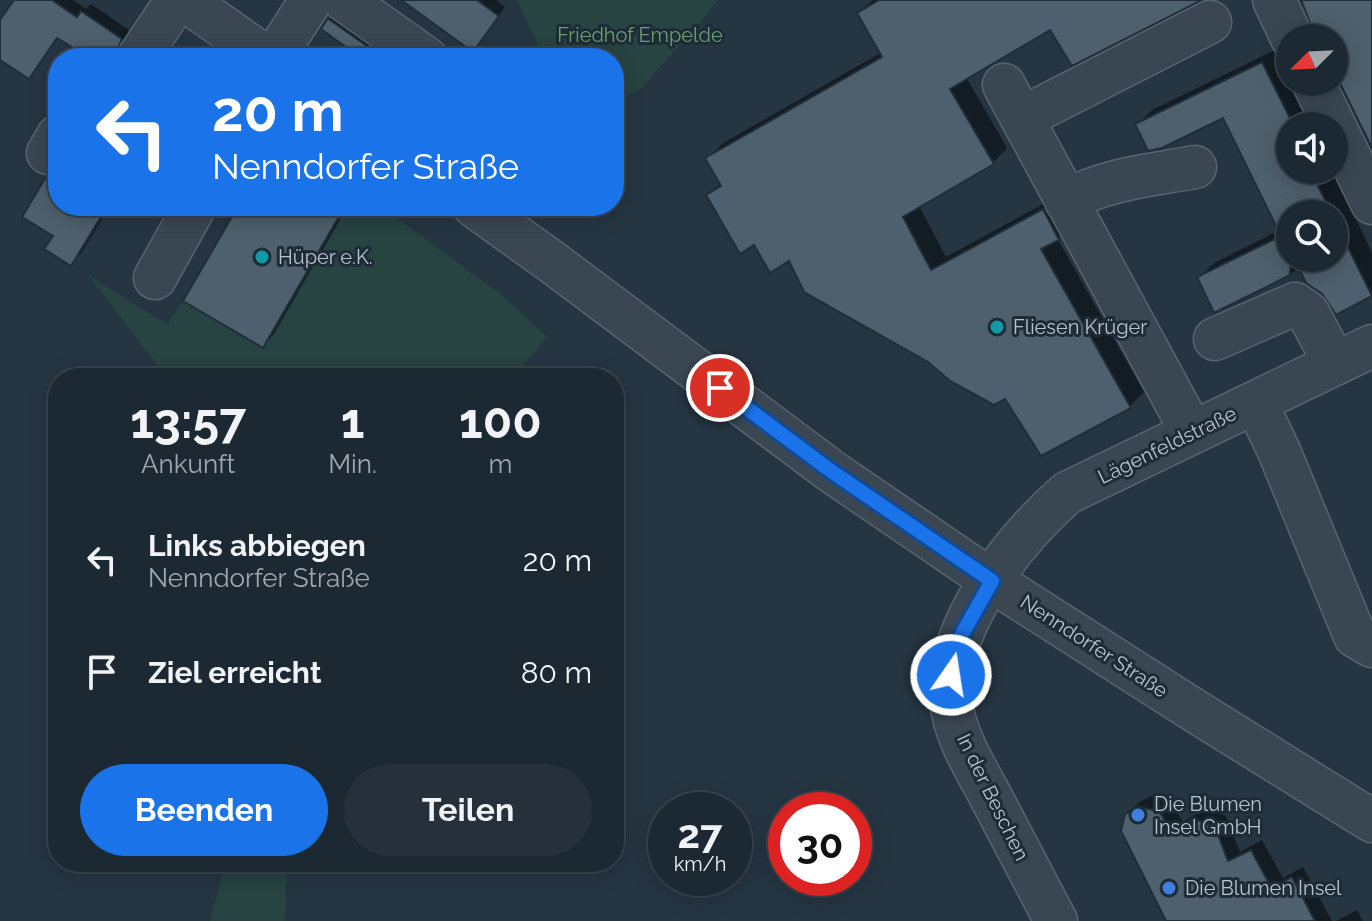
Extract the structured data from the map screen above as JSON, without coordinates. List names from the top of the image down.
{
  "streets": {
    "street": ["Lägenfeldstraße", "Nenndorfer Straße", "In der Beschen"]
  },
  "crossings": [
    ["Lägenfeldstraße", "Nenndorfer Straße"],
    ["Lägenfeldstraße", "In der Beschen"],
    ["Nenndorfer Straße", "In der Beschen"]
  ],
  "parks": ["Friedhof Empelde"],
  "places": [
    "Hüper e.K.",
    "Fliesen Krüger",
    "Die Blumen Insel GmbH",
    "Die Blumen Insel"
  ],
  "north": "bottom left",
  "page": {
    "turn": ["20 m", "Nenndorfer Straße"],
    "eta": [
      "13:57",
      "Ankunft",
      "1",
      "Min.",
      "100",
      "m"
    ],
    "list": [
      {
        "name": "Links abbiegen",
        "note": "Nenndorfer Straße",
        "value": "20 m"
      },
      {
        "name": "Ziel erreicht",
        "value": "80 m"
      }
    ],
    "buttons": ["Beenden", "Teilen"],
    "speed": "27 km/h",
    "limit": "30"
  }
}
